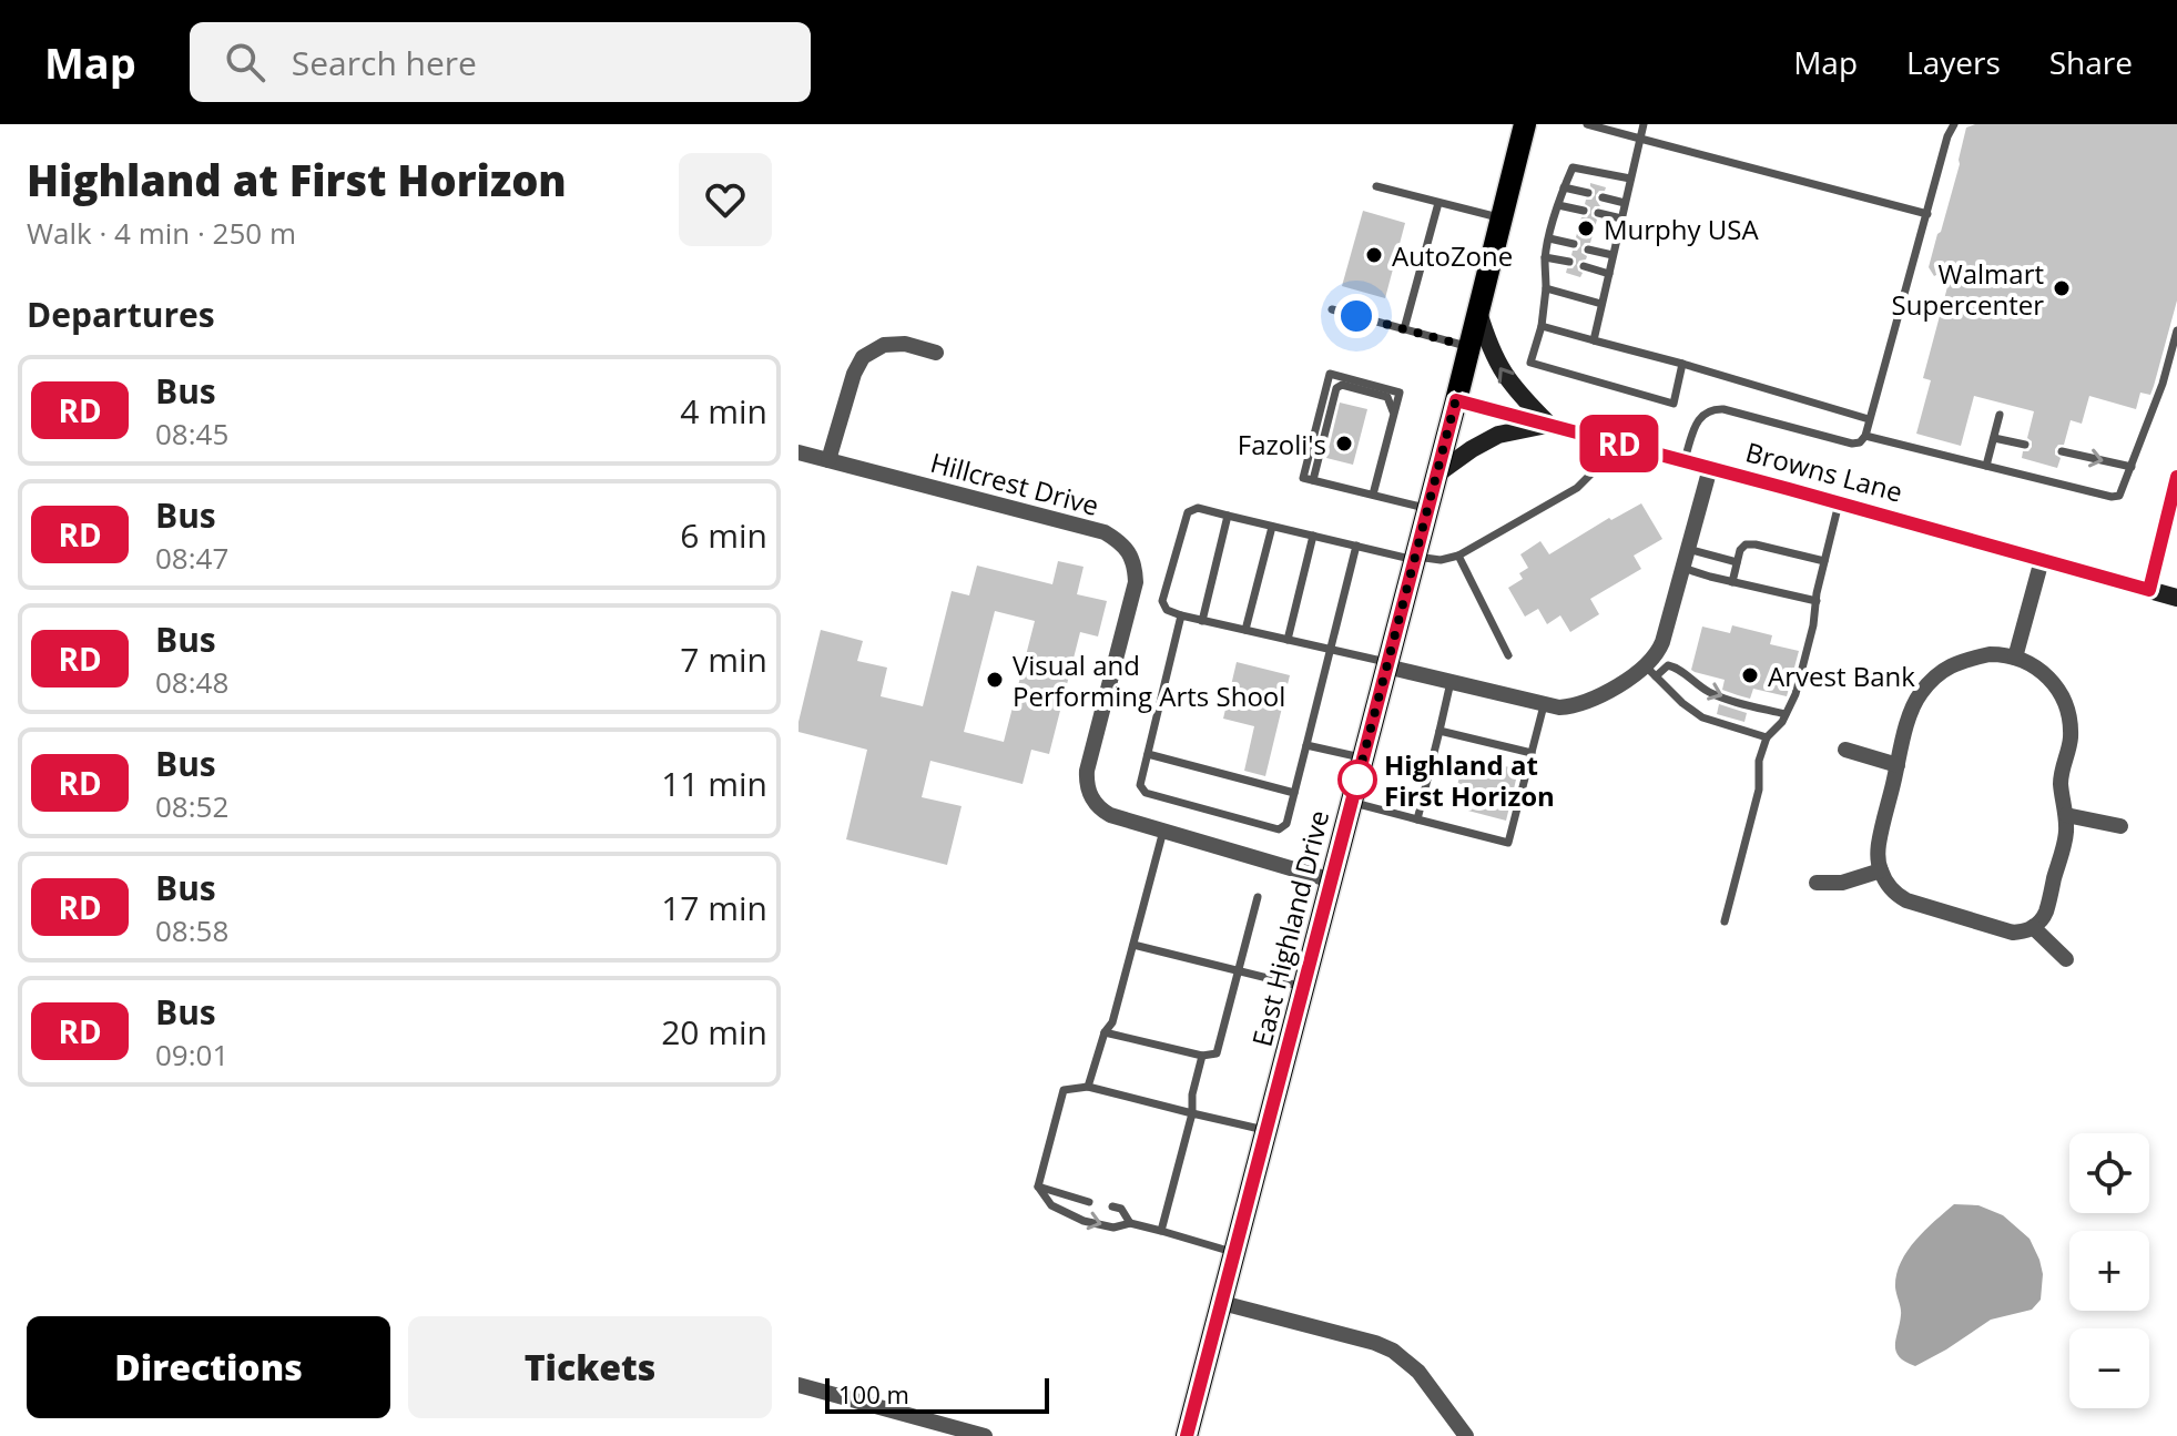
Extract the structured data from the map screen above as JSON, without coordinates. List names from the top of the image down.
{
  "streets": {
    "main road": ["East Highland Drive"],
    "street": ["Browns Lane", "Hillcrest Drive"]
  },
  "crossings": [
    ["Browns Lane", "East Highland Drive"],
    ["Hillcrest Drive", "East Highland Drive"]
  ],
  "places": [
    "Murphy USA",
    "AutoZone",
    "Walmart Supercenter",
    "Fazoli's",
    "Arvest Bank",
    "Visual and Performing Arts Shool",
    "Highland at First Horizon"
  ],
  "lines": ["bus line RD"],
  "scale_bar": "100 m",
  "page": {
    "header": "Map",
    "search": "Search here",
    "nav": ["Map", "Layers", "Share"],
    "heading": [
      ["Highland at First Horizon", "Walk · 4 min · 250 m"],
      "Departures"
    ],
    "on_map": "RD",
    "list": [
      {
        "mark": "RD",
        "name": "Bus",
        "note": "08:45",
        "value": "4 min"
      },
      {
        "mark": "RD",
        "name": "Bus",
        "note": "08:47",
        "value": "6 min"
      },
      {
        "mark": "RD",
        "name": "Bus",
        "note": "08:48",
        "value": "7 min"
      },
      {
        "mark": "RD",
        "name": "Bus",
        "note": "08:52",
        "value": "11 min"
      },
      {
        "mark": "RD",
        "name": "Bus",
        "note": "08:58",
        "value": "17 min"
      },
      {
        "mark": "RD",
        "name": "Bus",
        "note": "09:01",
        "value": "20 min"
      }
    ],
    "map_buttons": ["+", "−"],
    "buttons": ["Directions", "Tickets"],
    "scale": "100 m"
  }
}
